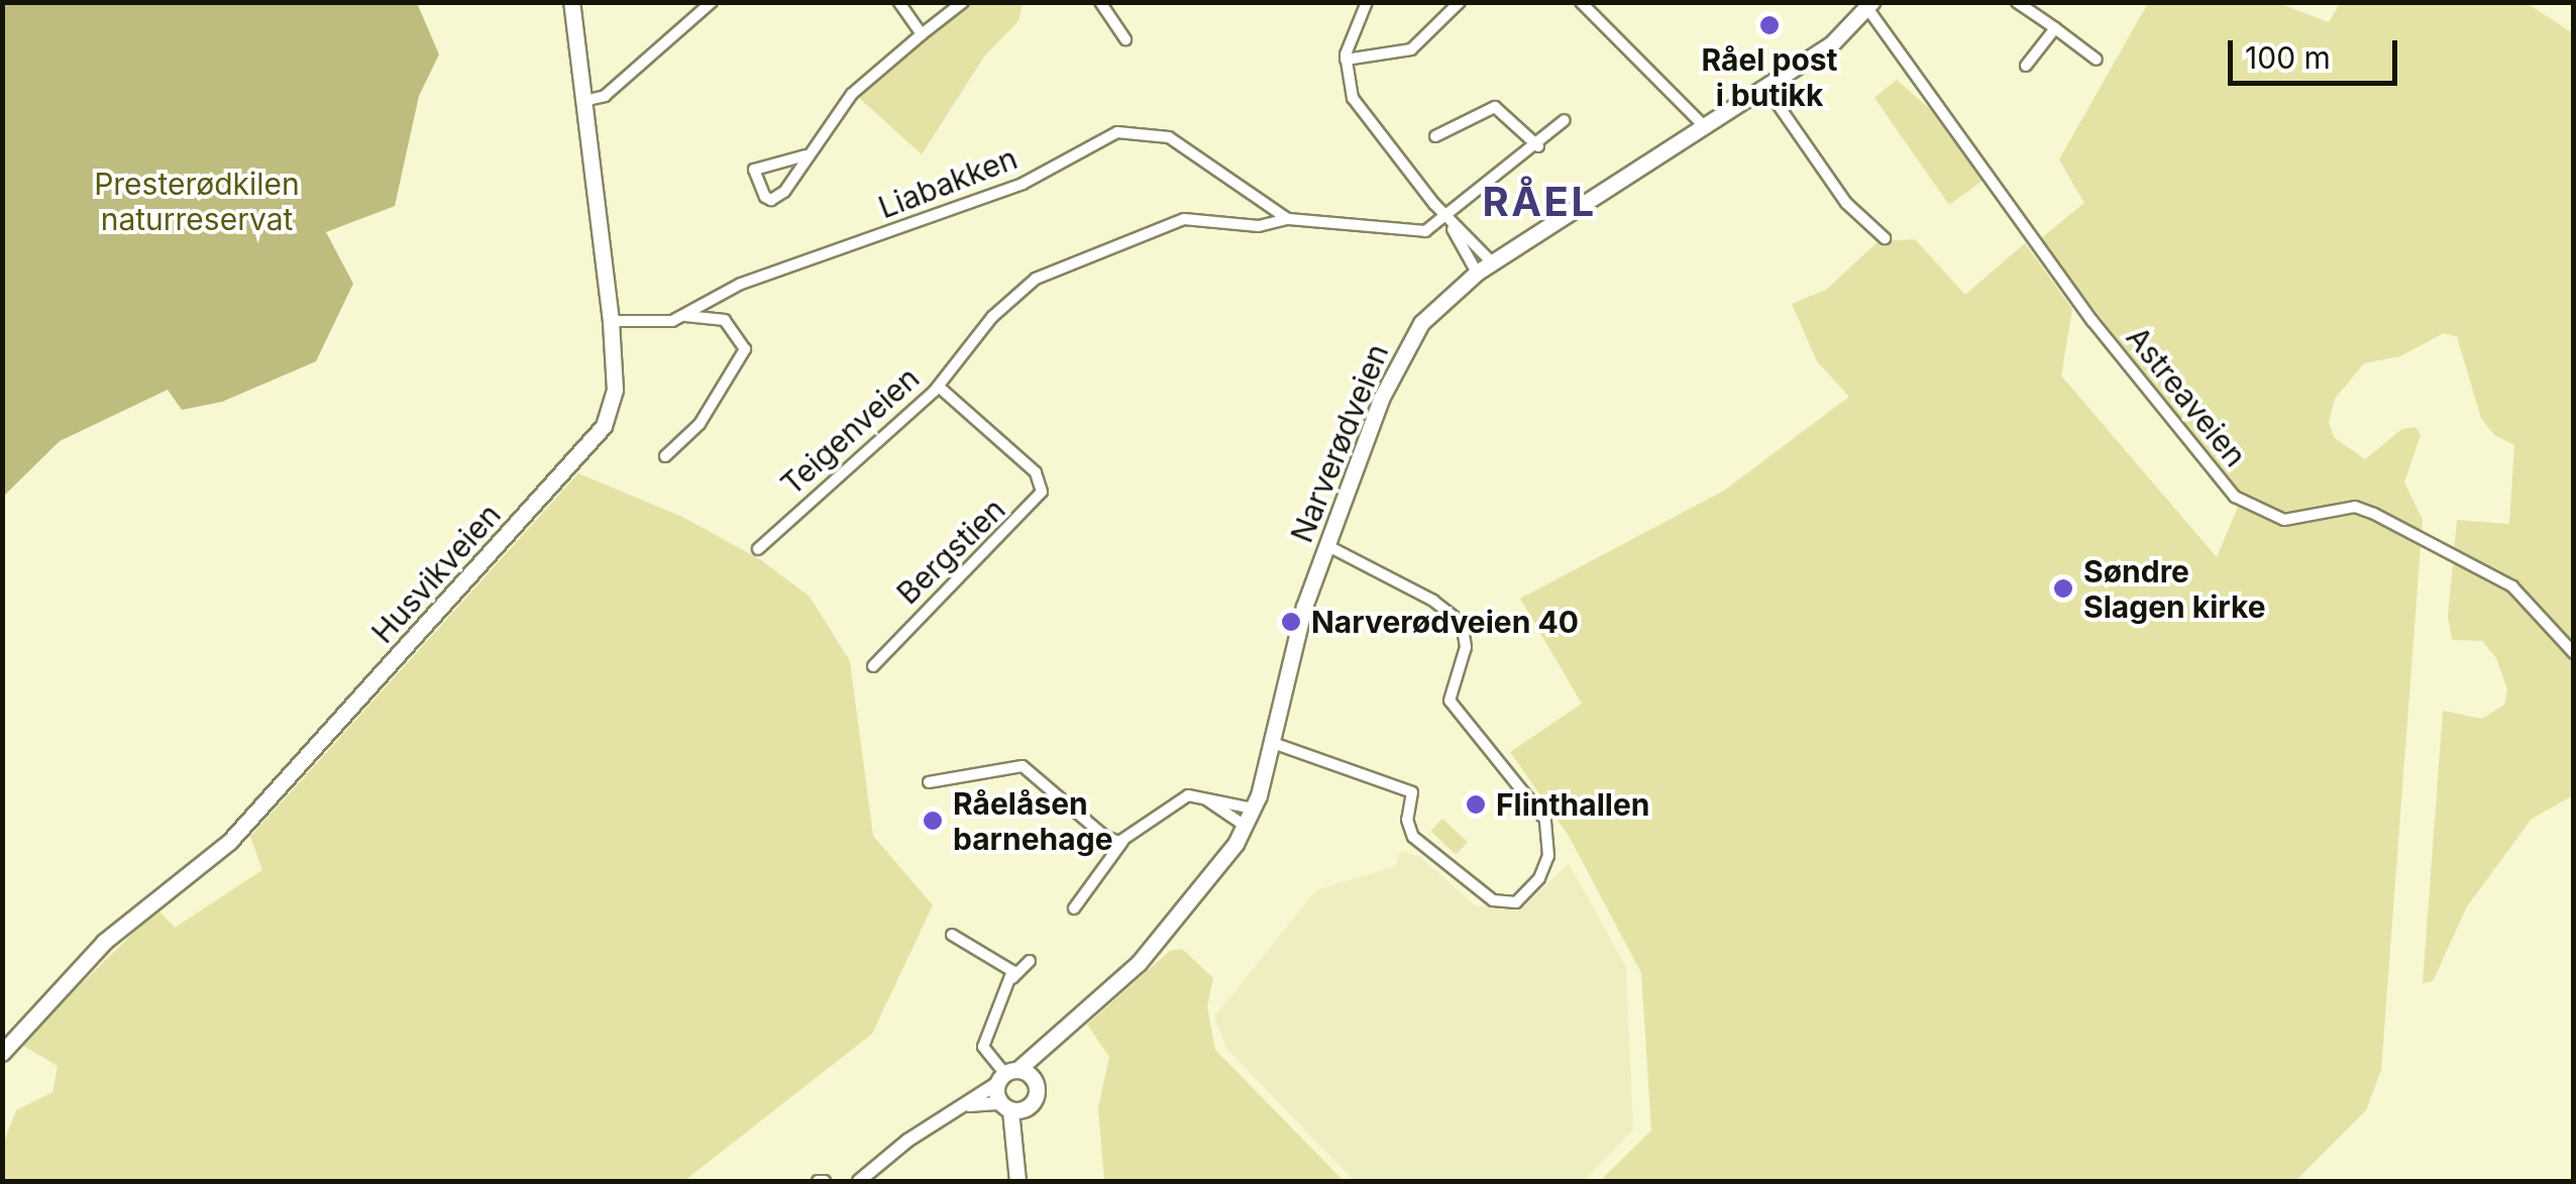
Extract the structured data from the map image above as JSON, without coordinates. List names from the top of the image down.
{
  "streets": {
    "main road": ["Narverødveien", "Husvikveien"],
    "street": [
      "Liabakken",
      "Astreaveien",
      "Teigenveien",
      "Bergstien"
    ]
  },
  "crossings": [
    ["Liabakken", "Teigenveien"],
    ["Liabakken", "Husvikveien"],
    ["Astreaveien", "Narverødveien"],
    ["Teigenveien", "Bergstien"]
  ],
  "districts": ["RÅEL"],
  "parks": ["Presterødkilen naturreservat"],
  "places": [
    "Råel post i butikk",
    "Søndre Slagen kirke",
    "Narverødveien 40",
    "Flinthallen",
    "Råelåsen barnehage"
  ],
  "scale_bar": "100 m"
}
